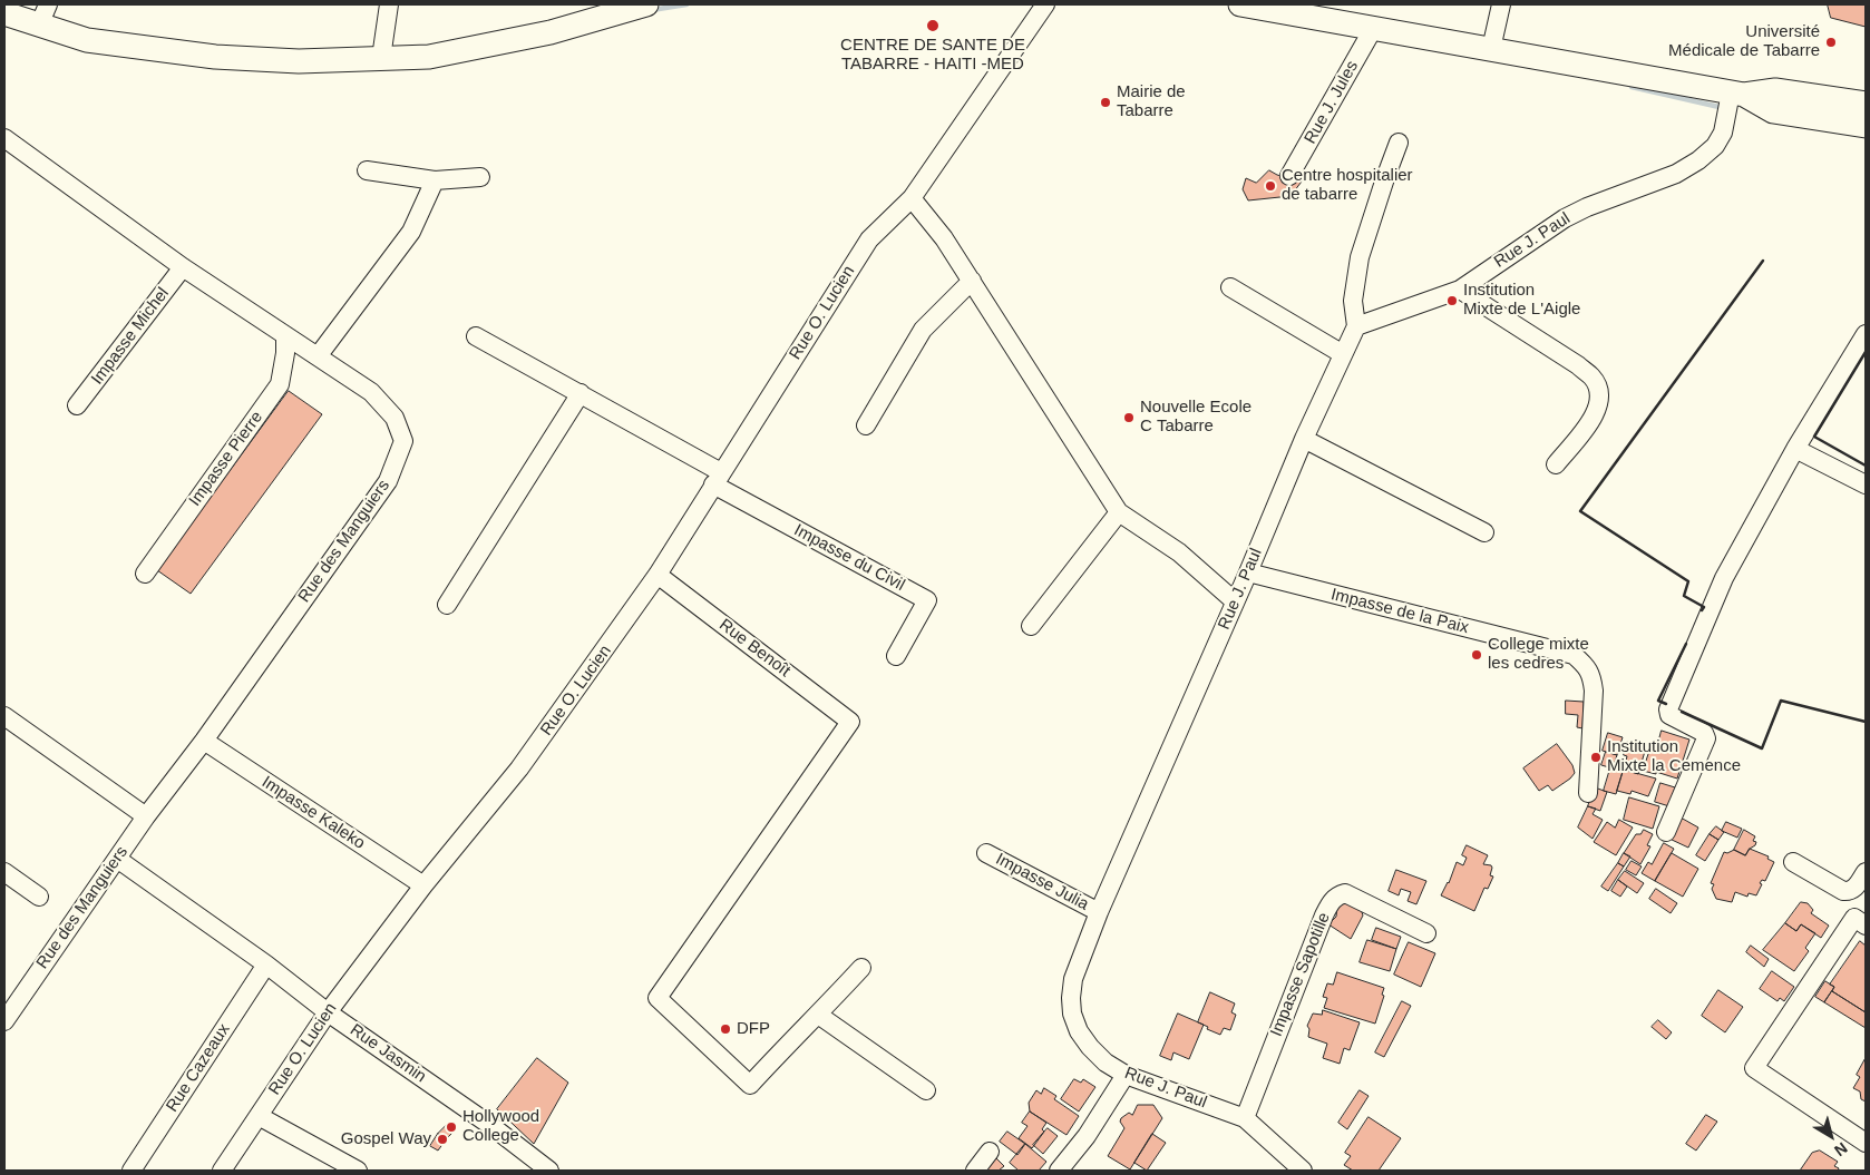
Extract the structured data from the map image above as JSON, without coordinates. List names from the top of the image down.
{
  "streets": {
    "street": [
      "Rue J. Jules",
      "Rue J. Paul",
      "Rue O. Lucien",
      "Impasse Michel",
      "Impasse Pierre",
      "Rue des Manguiers",
      "Impasse du Civil",
      "Impasse de la Paix",
      "Rue Benoît",
      "Impasse Kaleko",
      "Impasse Julia",
      "Impasse Sapotille",
      "Rue Jasmin",
      "Rue Cazeaux"
    ]
  },
  "crossings": [
    ["Rue J. Paul", "Impasse de la Paix"],
    ["Rue J. Paul", "Impasse Julia"],
    ["Rue J. Paul", "Impasse Sapotille"],
    ["Rue O. Lucien", "Impasse du Civil"],
    ["Rue O. Lucien", "Rue Benoît"],
    ["Rue O. Lucien", "Impasse Kaleko"],
    ["Rue O. Lucien", "Rue Jasmin"],
    ["Impasse Michel", "Rue des Manguiers"],
    ["Impasse Pierre", "Rue des Manguiers"],
    ["Rue des Manguiers", "Impasse Kaleko"],
    ["Rue des Manguiers", "Rue Jasmin"],
    ["Rue Jasmin", "Rue Cazeaux"]
  ],
  "places": [
    "CENTRE DE SANTE DE TABARRE - HAITI -MED",
    "Université Médicale de Tabarre",
    "Mairie de Tabarre",
    "Centre hospitalier de tabarre",
    "Institution Mixte de L'Aigle",
    "Nouvelle Ecole C Tabarre",
    "College mixte les cedres",
    "Institution Mixte la Cemence",
    "DFP",
    "Hollywood College",
    "Gospel Way"
  ],
  "north": "bottom right"
}
